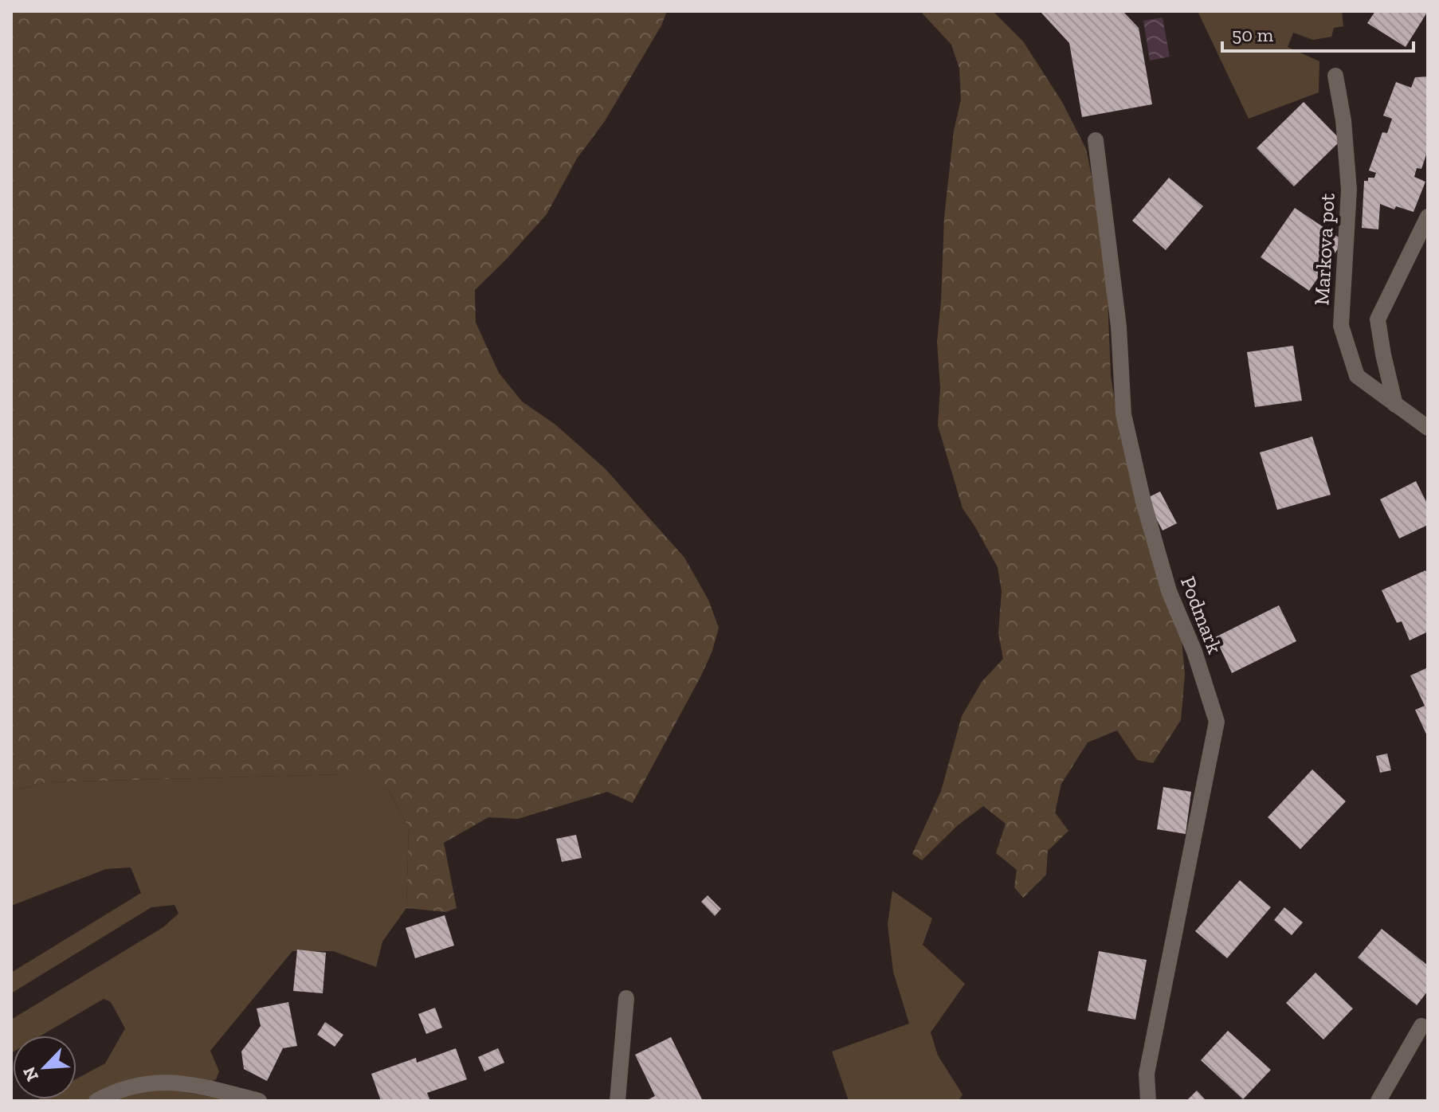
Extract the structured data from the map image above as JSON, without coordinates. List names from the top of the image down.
{
  "streets": {
    "street": ["Markova pot", "Podmark"]
  },
  "scale_bar": "50 m",
  "north": "bottom left"
}
